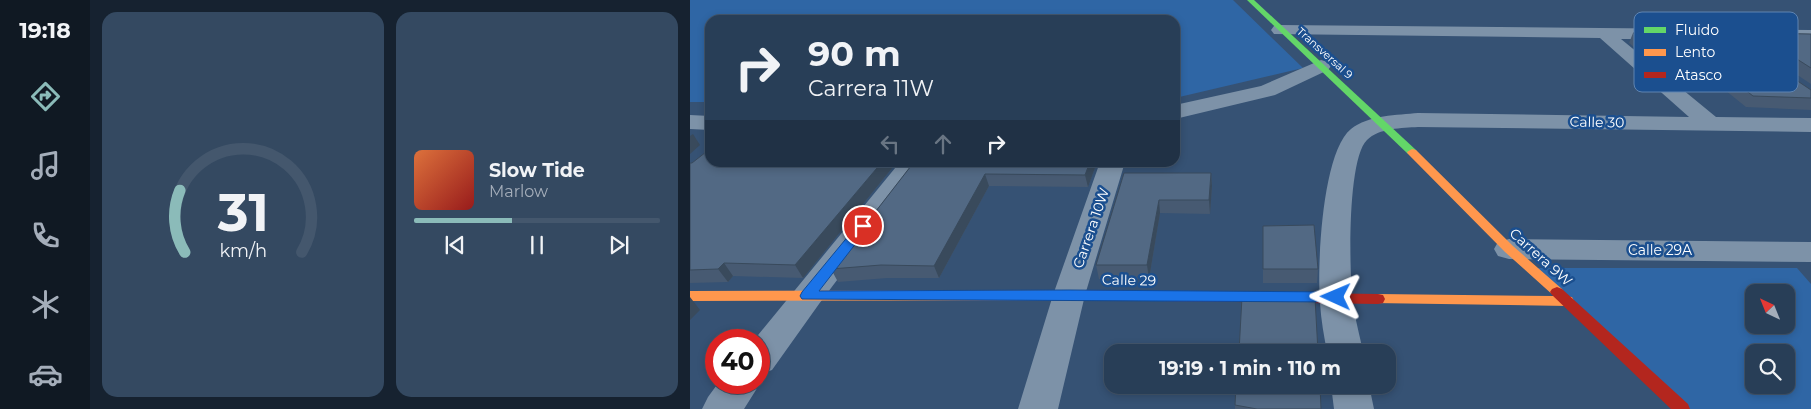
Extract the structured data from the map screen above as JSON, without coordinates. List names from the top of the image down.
{
  "streets": {
    "main road": ["Transversal 9", "Carrera 9W", "Calle 29"],
    "street": ["Calle 30", "Carrera 10W", "Calle 29A"]
  },
  "crossings": [
    ["Transversal 9", "Calle 30"],
    ["Transversal 9", "Carrera 9W"],
    ["Calle 30", "Carrera 9W"],
    ["Calle 30", "Calle 29"],
    ["Carrera 10W", "Calle 29"],
    ["Calle 29A", "Carrera 9W"],
    ["Carrera 9W", "Calle 29"]
  ],
  "legend": ["Fluido", "Lento", "Atasco"],
  "north": "top left",
  "page": {
    "tabs": "19:18",
    "turn": ["90 m", "Carrera 11W"],
    "song": ["Slow Tide", "Marlow"],
    "limit": "40",
    "trip": "19:19 · 1 min · 110 m",
    "gauge": ["31", "km/h"]
  }
}
